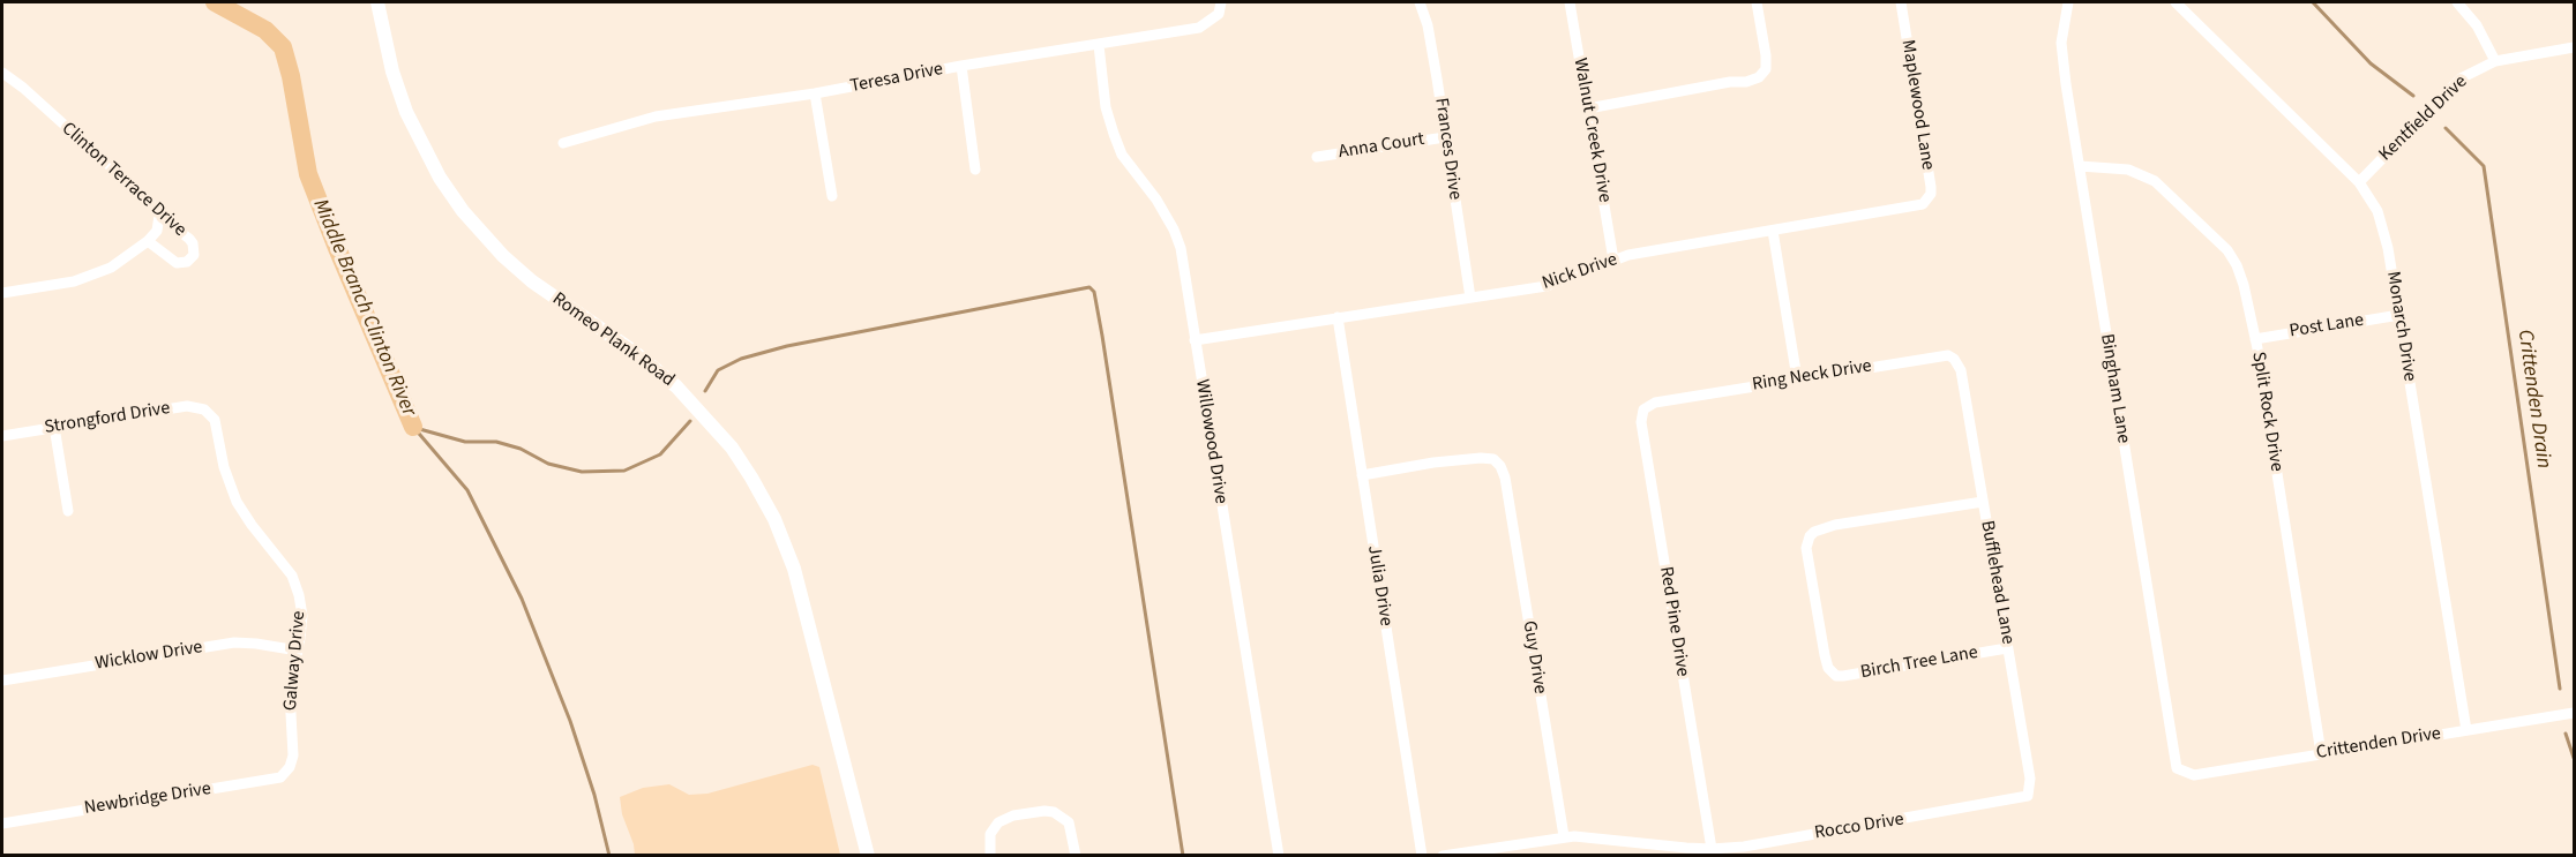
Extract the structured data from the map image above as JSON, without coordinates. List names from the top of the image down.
{
  "streets": {
    "main road": ["Romeo Plank Road"],
    "street": [
      "Teresa Drive",
      "Maplewood Lane",
      "Kentfield Drive",
      "Walnut Creek Drive",
      "Anna Court",
      "Frances Drive",
      "Clinton Terrace Drive",
      "Nick Drive",
      "Post Lane",
      "Monarch Drive",
      "Ring Neck Drive",
      "Bingham Lane",
      "Split Rock Drive",
      "Strongford Drive",
      "Willowood Drive",
      "Bufflehead Lane",
      "Julia Drive",
      "Red Pine Drive",
      "Wicklow Drive",
      "Guy Drive",
      "Galway Drive",
      "Birch Tree Lane",
      "Crittenden Drive",
      "Newbridge Drive",
      "Rocco Drive"
    ]
  },
  "crossings": [
    ["Teresa Drive", "Willowood Drive"],
    ["Maplewood Lane", "Nick Drive"],
    ["Kentfield Drive", "Monarch Drive"],
    ["Walnut Creek Drive", "Nick Drive"],
    ["Anna Court", "Frances Drive"],
    ["Frances Drive", "Nick Drive"],
    ["Nick Drive", "Willowood Drive"],
    ["Nick Drive", "Julia Drive"],
    ["Post Lane", "Monarch Drive"],
    ["Post Lane", "Split Rock Drive"],
    ["Monarch Drive", "Crittenden Drive"],
    ["Ring Neck Drive", "Bufflehead Lane"],
    ["Ring Neck Drive", "Red Pine Drive"],
    ["Bingham Lane", "Split Rock Drive"],
    ["Bingham Lane", "Crittenden Drive"],
    ["Split Rock Drive", "Crittenden Drive"],
    ["Strongford Drive", "Galway Drive"],
    ["Bufflehead Lane", "Birch Tree Lane"],
    ["Bufflehead Lane", "Rocco Drive"],
    ["Julia Drive", "Guy Drive"],
    ["Red Pine Drive", "Rocco Drive"],
    ["Wicklow Drive", "Galway Drive"],
    ["Guy Drive", "Rocco Drive"],
    ["Galway Drive", "Newbridge Drive"]
  ],
  "water": ["Middle Branch Clinton River", "Crittenden Drain"]
}
